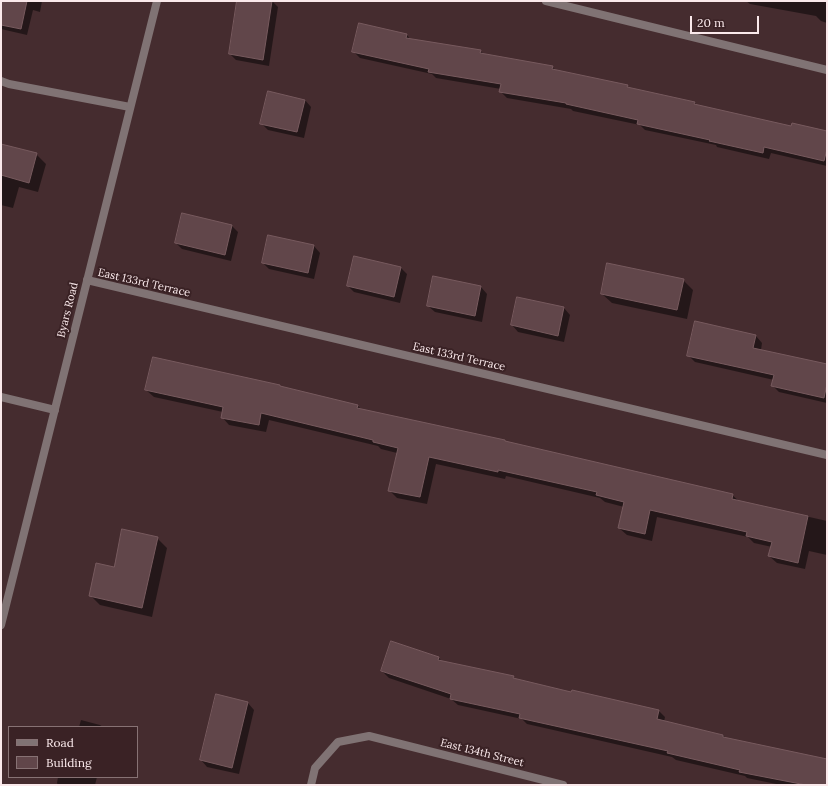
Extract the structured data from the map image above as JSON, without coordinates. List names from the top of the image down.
{
  "streets": {
    "street": ["East 133rd Terrace", "Byars Road", "East 134th Street"]
  },
  "crossings": [
    ["East 133rd Terrace", "Byars Road"]
  ],
  "legend": ["Road", "Building"],
  "scale_bar": "20 m"
}
